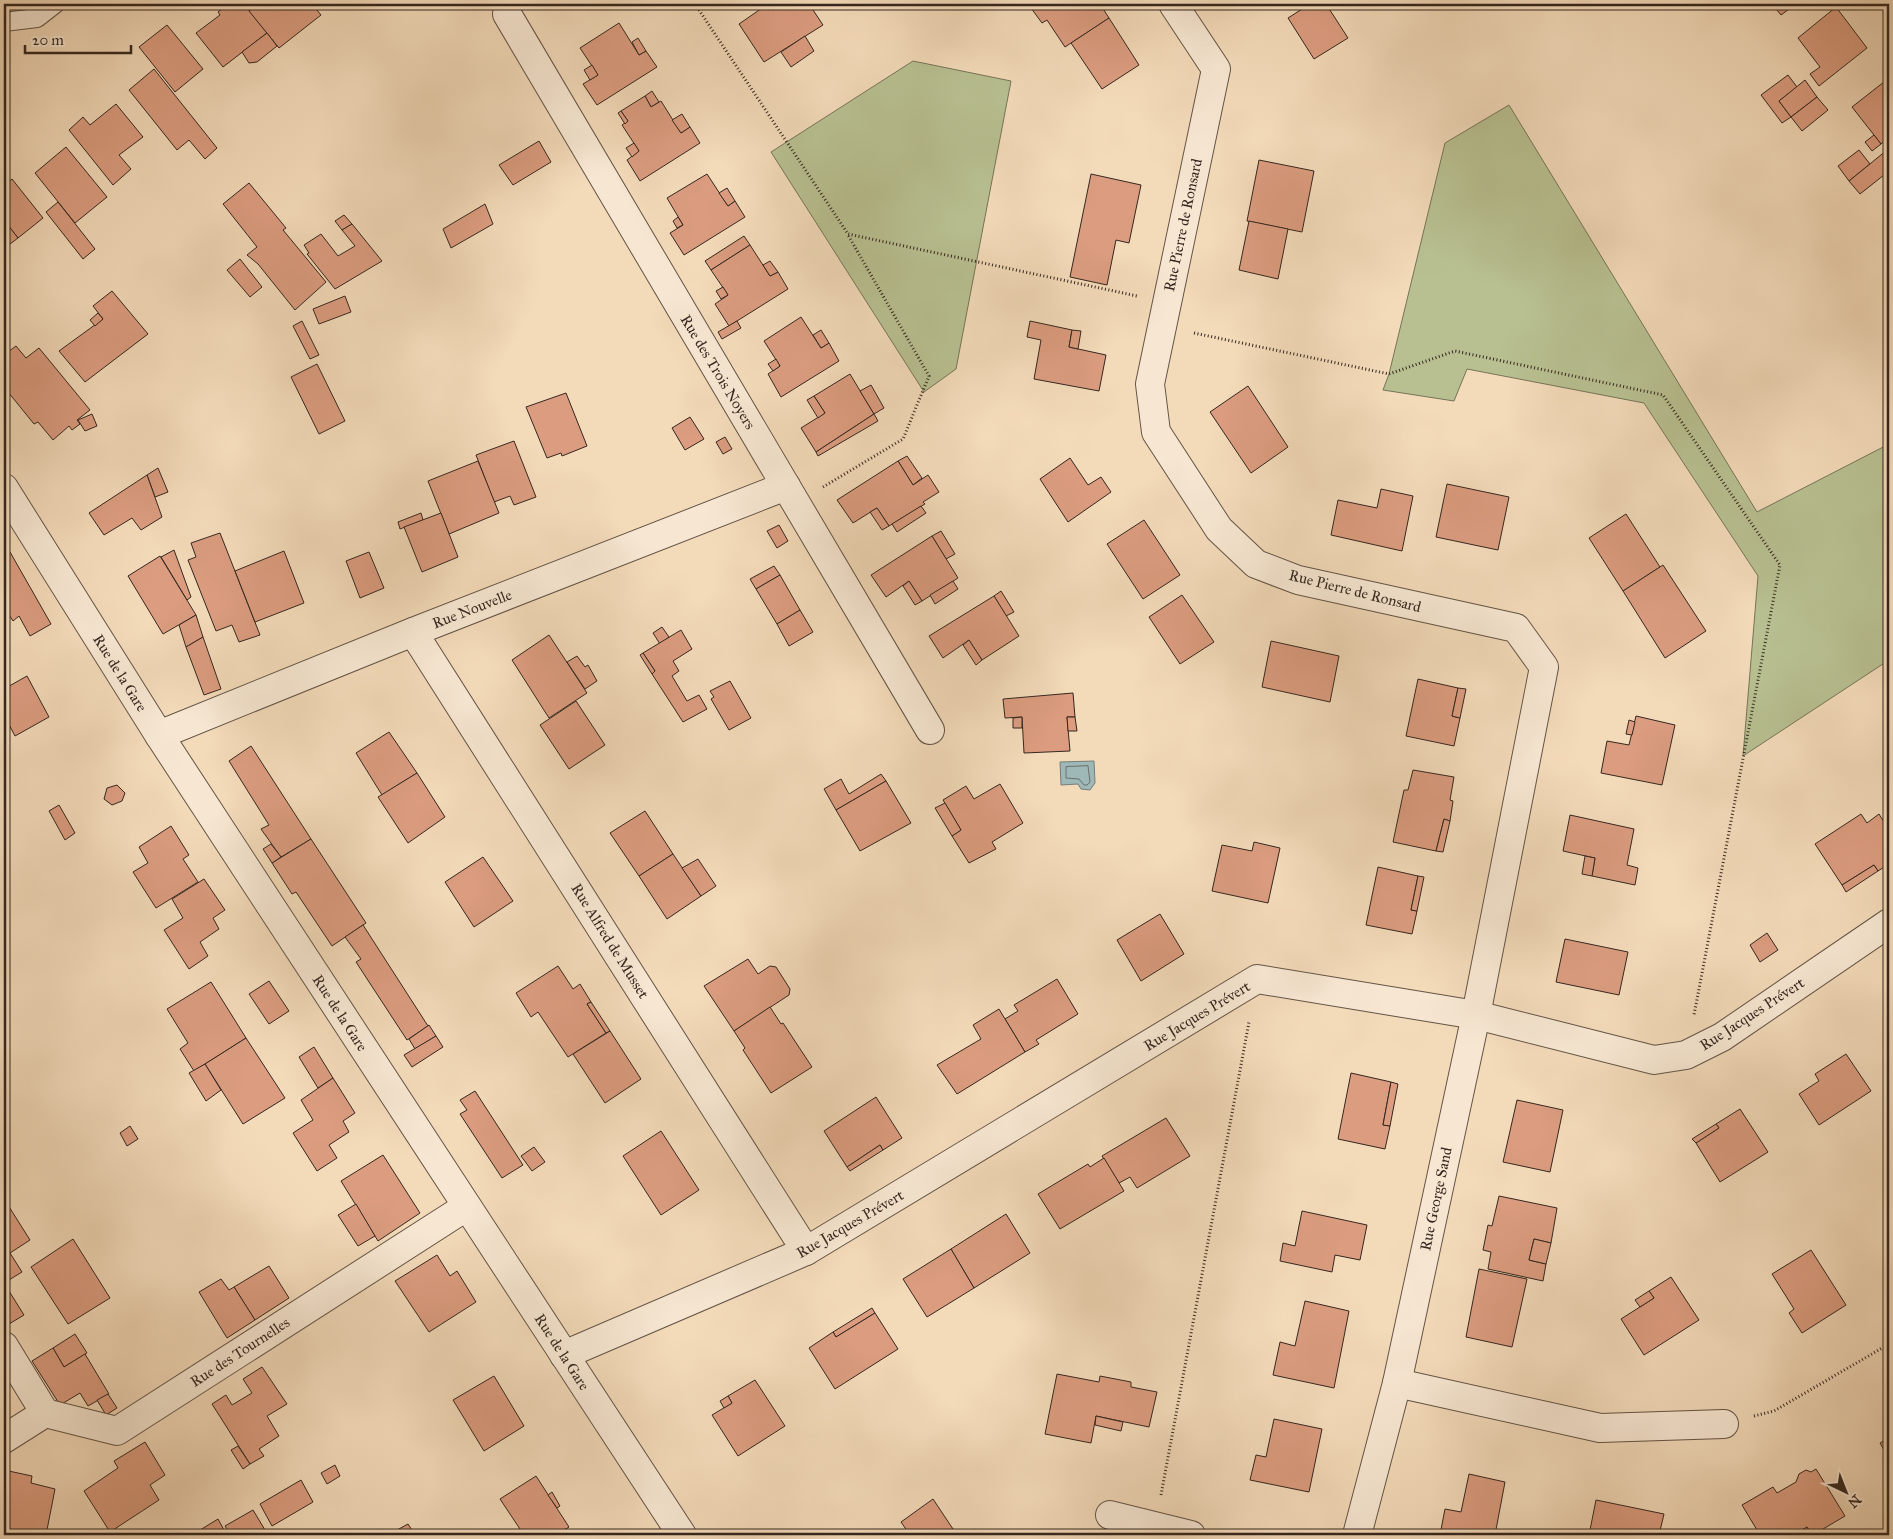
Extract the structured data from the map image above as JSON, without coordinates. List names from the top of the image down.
{
  "streets": {
    "street": [
      "Rue Pierre de Ronsard",
      "Rue des Trois Noyers",
      "Rue Nouvelle",
      "Rue de la Gare",
      "Rue Alfred de Musset",
      "Rue Jacques Prévert",
      "Rue George Sand",
      "Rue des Tournelles"
    ]
  },
  "crossings": [
    ["Rue Pierre de Ronsard", "Rue Jacques Prévert"],
    ["Rue Pierre de Ronsard", "Rue George Sand"],
    ["Rue des Trois Noyers", "Rue Nouvelle"],
    ["Rue Nouvelle", "Rue de la Gare"],
    ["Rue Nouvelle", "Rue Alfred de Musset"],
    ["Rue de la Gare", "Rue Jacques Prévert"],
    ["Rue de la Gare", "Rue des Tournelles"],
    ["Rue Alfred de Musset", "Rue Jacques Prévert"],
    ["Rue Jacques Prévert", "Rue George Sand"]
  ],
  "scale_bar": "20 m",
  "north": "bottom right"
}
